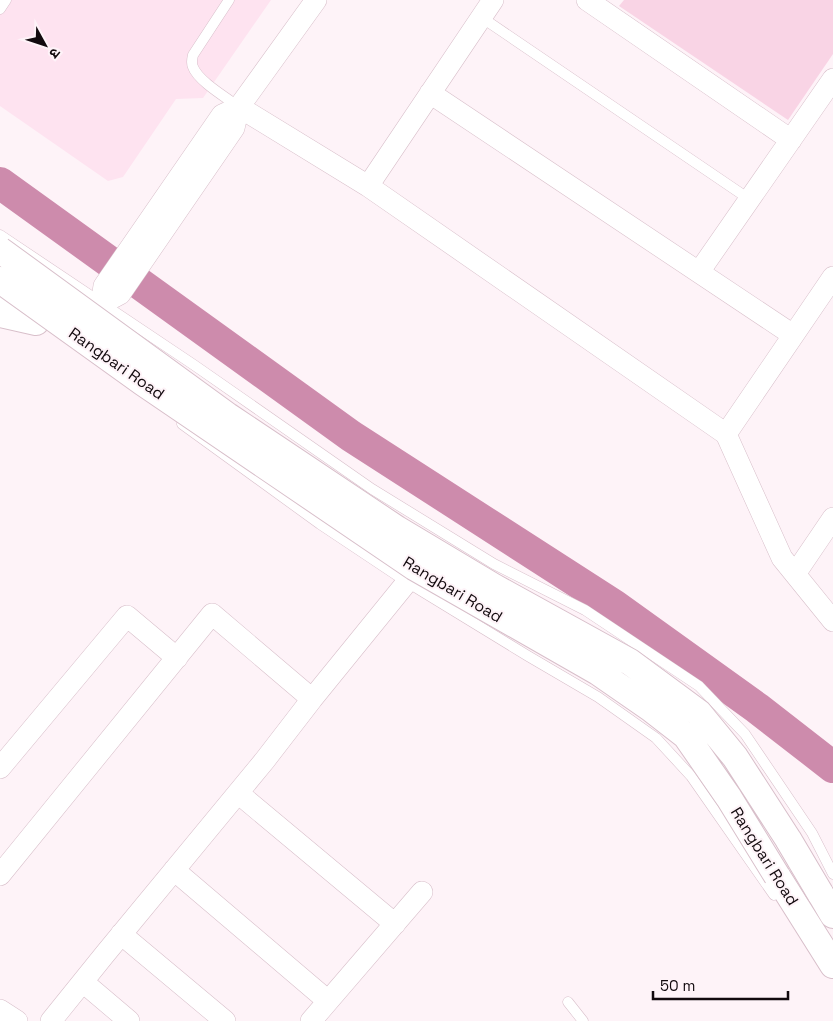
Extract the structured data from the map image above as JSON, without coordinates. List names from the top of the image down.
{
  "streets": {
    "street": ["Rangbari Road"]
  },
  "scale_bar": "50 m",
  "north": "bottom right"
}
